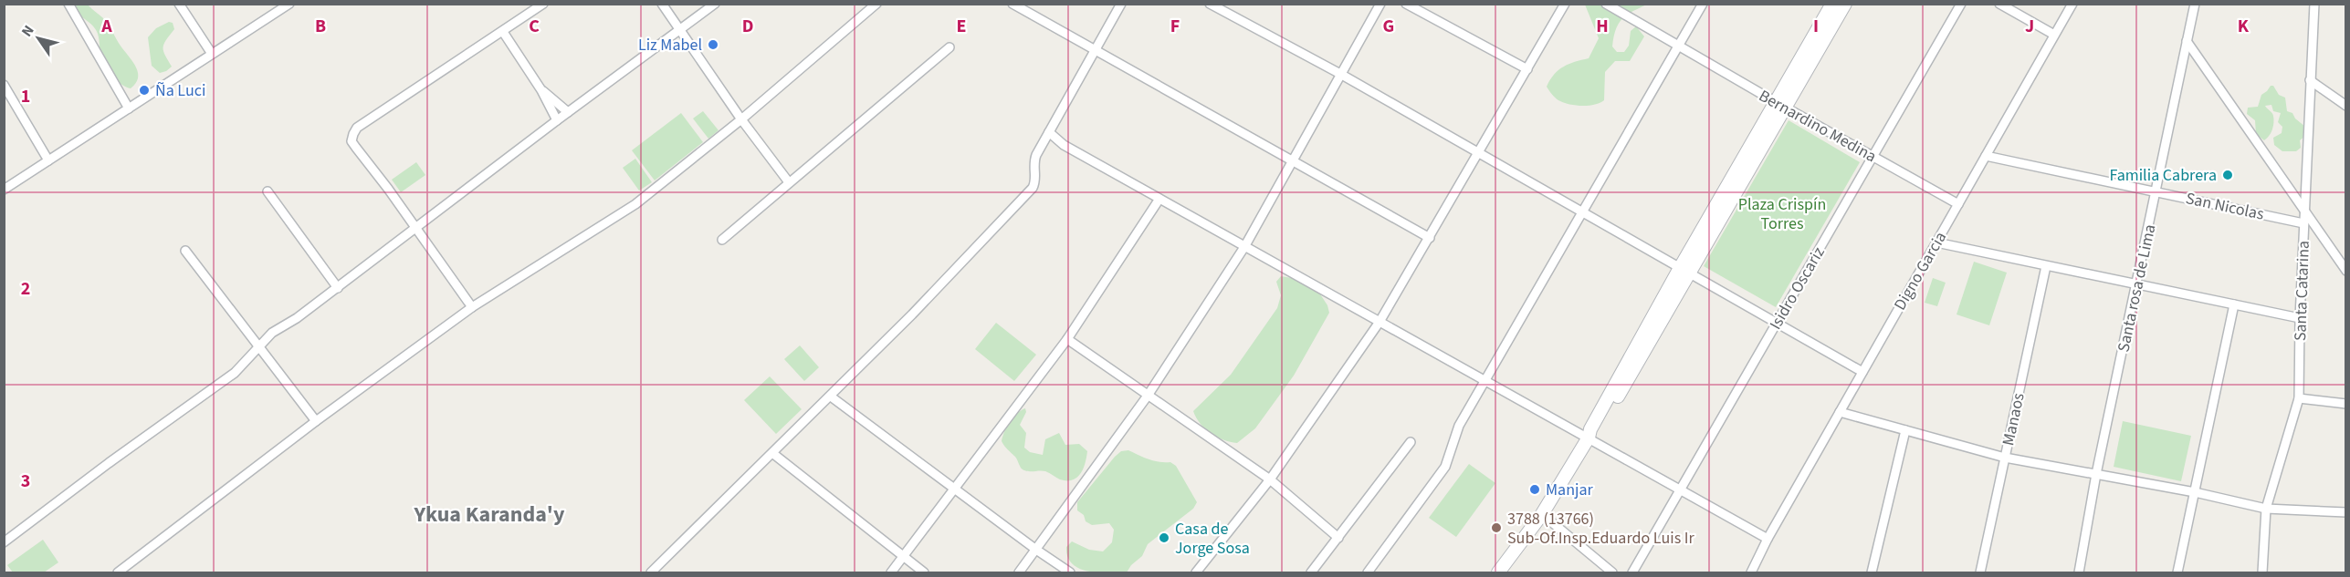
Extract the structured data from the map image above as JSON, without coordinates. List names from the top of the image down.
{
  "streets": {
    "street": [
      "Bernardino Medina",
      "San Nicolas",
      "Digno Garcia",
      "Isidro Oscariz",
      "Santa rosa de Lima",
      "Santa Catarina",
      "Manaos"
    ]
  },
  "crossings": [
    ["Bernardino Medina", "Digno Garcia"],
    ["Bernardino Medina", "Isidro Oscariz"],
    ["San Nicolas", "Digno Garcia"],
    ["San Nicolas", "Santa rosa de Lima"],
    ["San Nicolas", "Santa Catarina"]
  ],
  "districts": ["Ykua Karanda'y"],
  "parks": ["Plaza Crispín Torres"],
  "places": [
    "Liz Mabel",
    "Ña Luci",
    "Familia Cabrera",
    "Manjar",
    "3788 (13766) Sub-Of.Insp.Eduardo Luis Ir",
    "Casa de Jorge Sosa"
  ],
  "north": "top left",
  "grid": {
    "columns": [
      "A",
      "B",
      "C",
      "D",
      "E",
      "F",
      "G",
      "H",
      "I",
      "J",
      "K"
    ],
    "rows": ["1", "2", "3"]
  }
}
